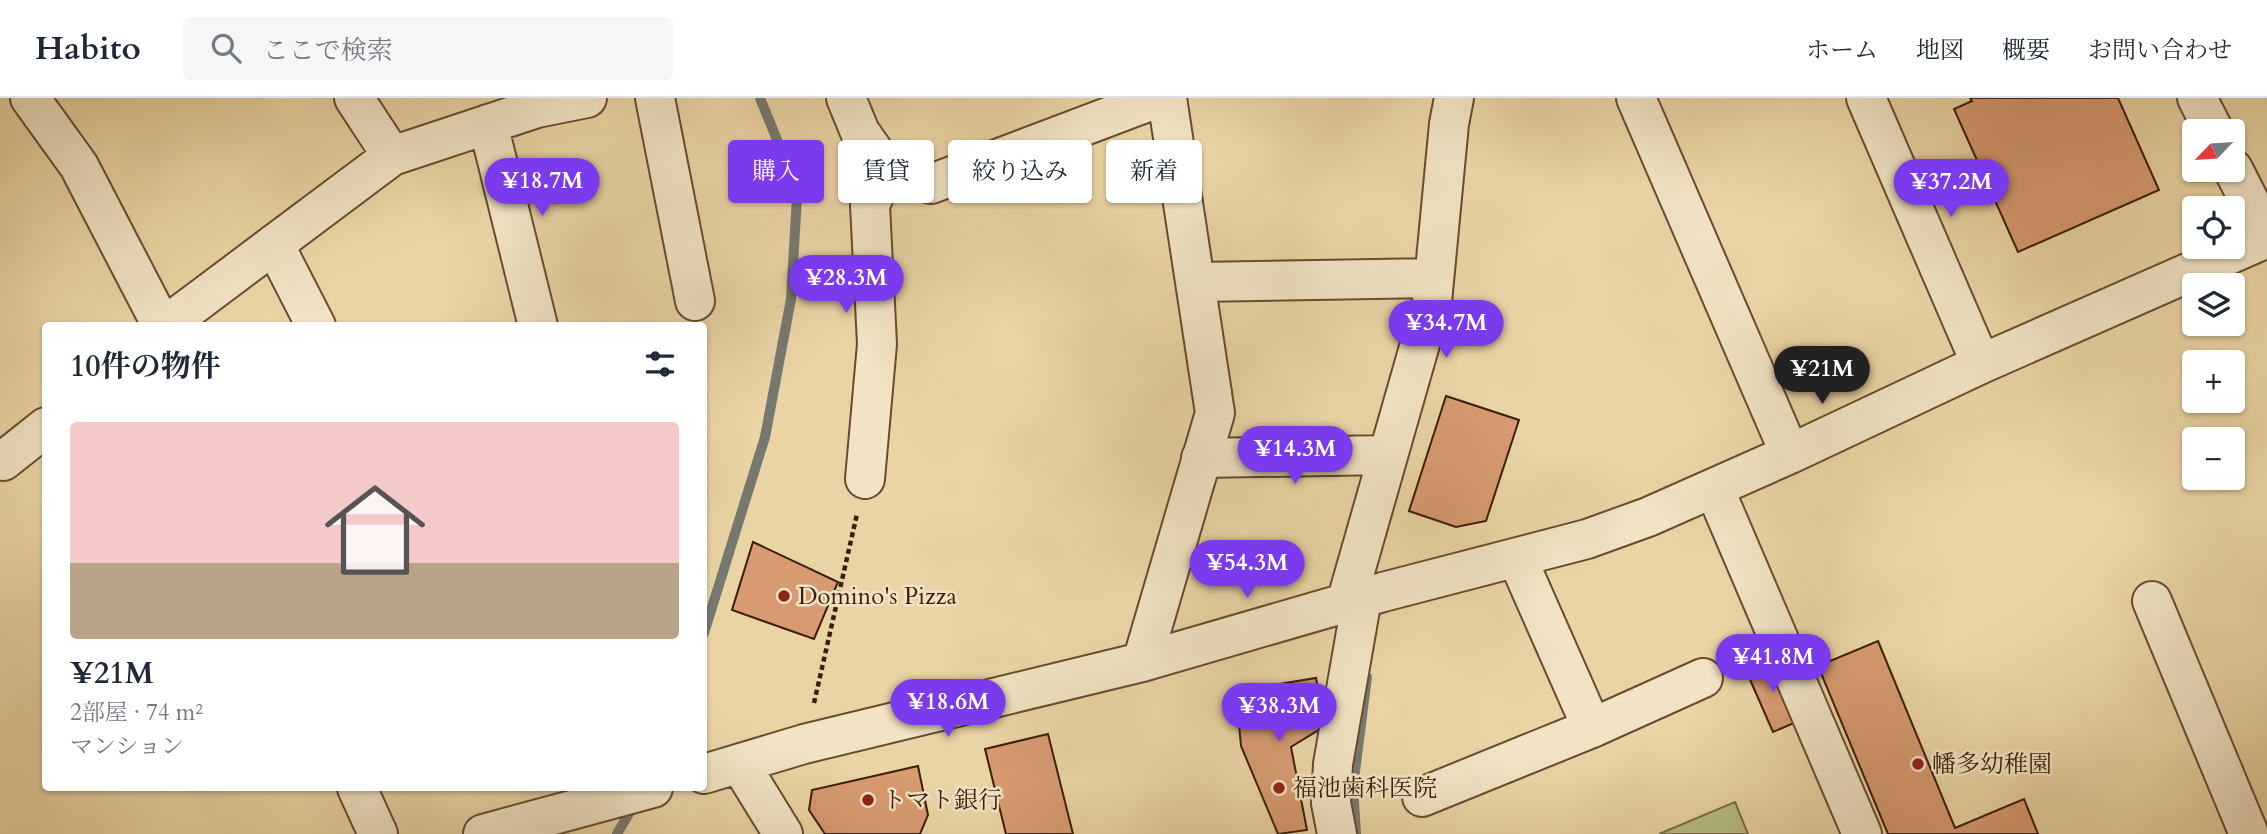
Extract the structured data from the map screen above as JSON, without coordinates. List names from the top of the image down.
{
  "places": [
    "Domino's Pizza",
    "幡多幼稚園",
    "福池歯科医院",
    "トマト銀行"
  ],
  "north": "bottom left",
  "page": {
    "header": "Habito",
    "search": "ここで検索",
    "nav": [
      "ホーム",
      "地図",
      "概要",
      "お問い合わせ"
    ],
    "map_buttons": ["+", "−"],
    "chip": [
      "購入",
      "賃貸",
      "絞り込み",
      "新着"
    ],
    "price": [
      "¥18.7M",
      "¥37.2M",
      "¥28.3M",
      "¥34.7M",
      "¥21M",
      "¥14.3M",
      "¥54.3M",
      "¥41.8M",
      "¥18.6M",
      "¥38.3M"
    ],
    "heading": "10件の物件",
    "list": [
      {
        "name": "¥21M",
        "note": "2部屋 · 74 m² · マンション"
      }
    ]
  }
}
